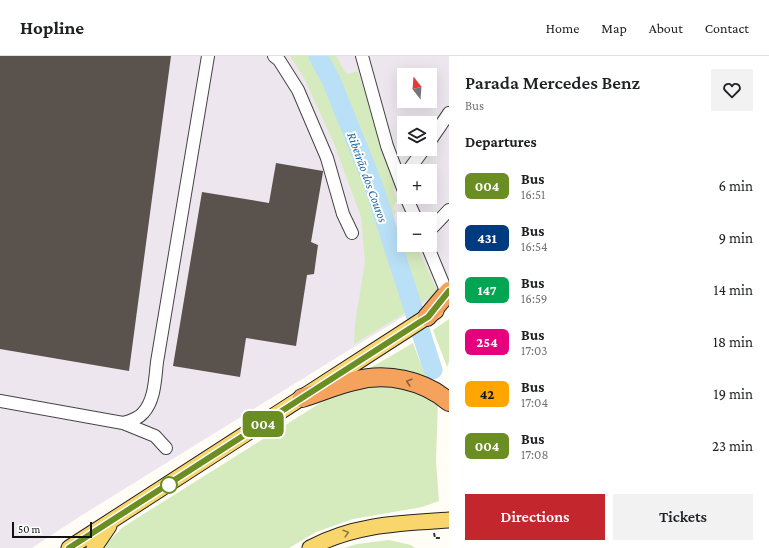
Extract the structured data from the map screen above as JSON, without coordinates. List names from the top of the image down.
{
  "water": ["Ribeirão dos Couros"],
  "lines": ["bus line 004"],
  "scale_bar": "50 m",
  "north": "top",
  "page": {
    "header": "Hopline",
    "nav": [
      "Home",
      "Map",
      "About",
      "Contact"
    ],
    "on_map": "004",
    "heading": [
      ["Parada Mercedes Benz", "Bus"],
      "Departures"
    ],
    "map_buttons": ["+", "−"],
    "list": [
      {
        "mark": "004",
        "name": "Bus",
        "note": "16:51",
        "value": "6 min"
      },
      {
        "mark": "431",
        "name": "Bus",
        "note": "16:54",
        "value": "9 min"
      },
      {
        "mark": "147",
        "name": "Bus",
        "note": "16:59",
        "value": "14 min"
      },
      {
        "mark": "254",
        "name": "Bus",
        "note": "17:03",
        "value": "18 min"
      },
      {
        "mark": "42",
        "name": "Bus",
        "note": "17:04",
        "value": "19 min"
      },
      {
        "mark": "004",
        "name": "Bus",
        "note": "17:08",
        "value": "23 min"
      }
    ],
    "buttons": ["Directions", "Tickets"],
    "scale": "50 m"
  }
}
